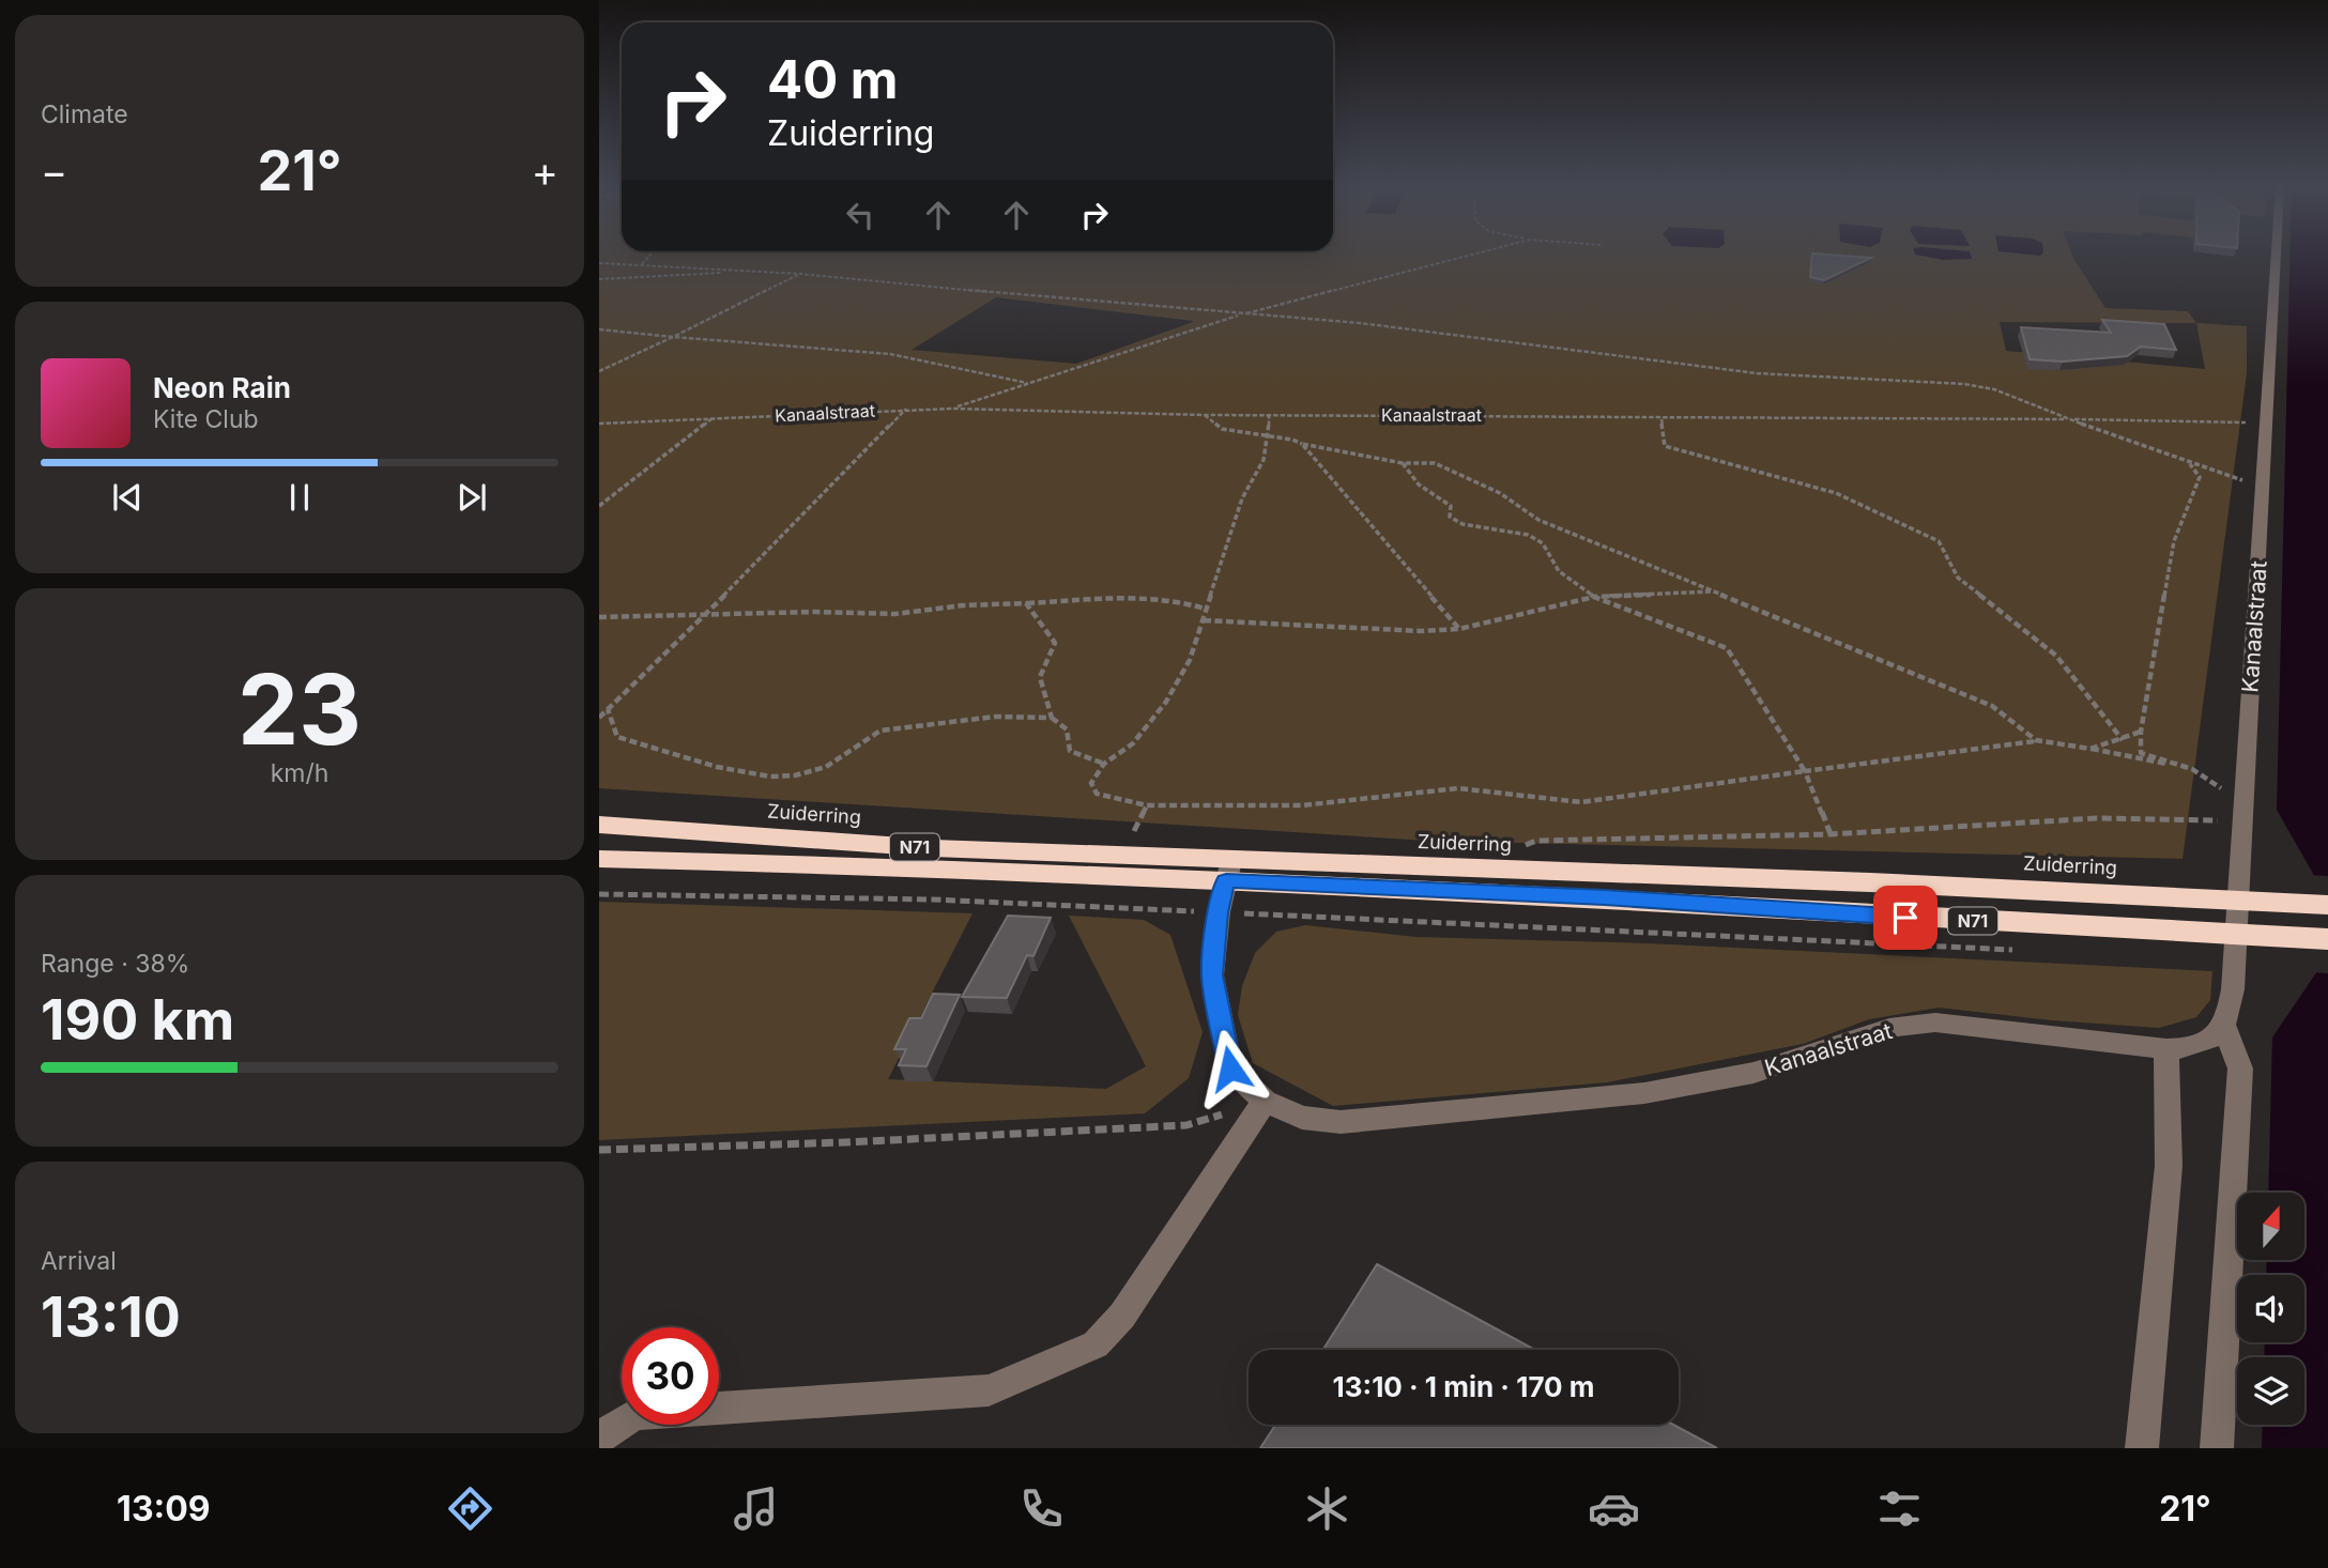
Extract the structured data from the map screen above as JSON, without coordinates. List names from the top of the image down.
{
  "streets": {
    "highway": ["Zuiderring", "N71"],
    "street": ["Kanaalstraat"]
  },
  "crossings": [
    ["Kanaalstraat", "Zuiderring"]
  ],
  "north": "top",
  "page": {
    "tile": [
      "Climate",
      ["23", "km/h"],
      ["Range · 38%", "190 km"],
      ["Arrival", "13:10"]
    ],
    "turn": ["40 m", "Zuiderring"],
    "heat": ["−", "21°", "+"],
    "song": ["Neon Rain", "Kite Club"],
    "limit": "30",
    "trip": "13:10 · 1 min · 170 m",
    "tabs": ["13:09", "21°"]
  }
}
